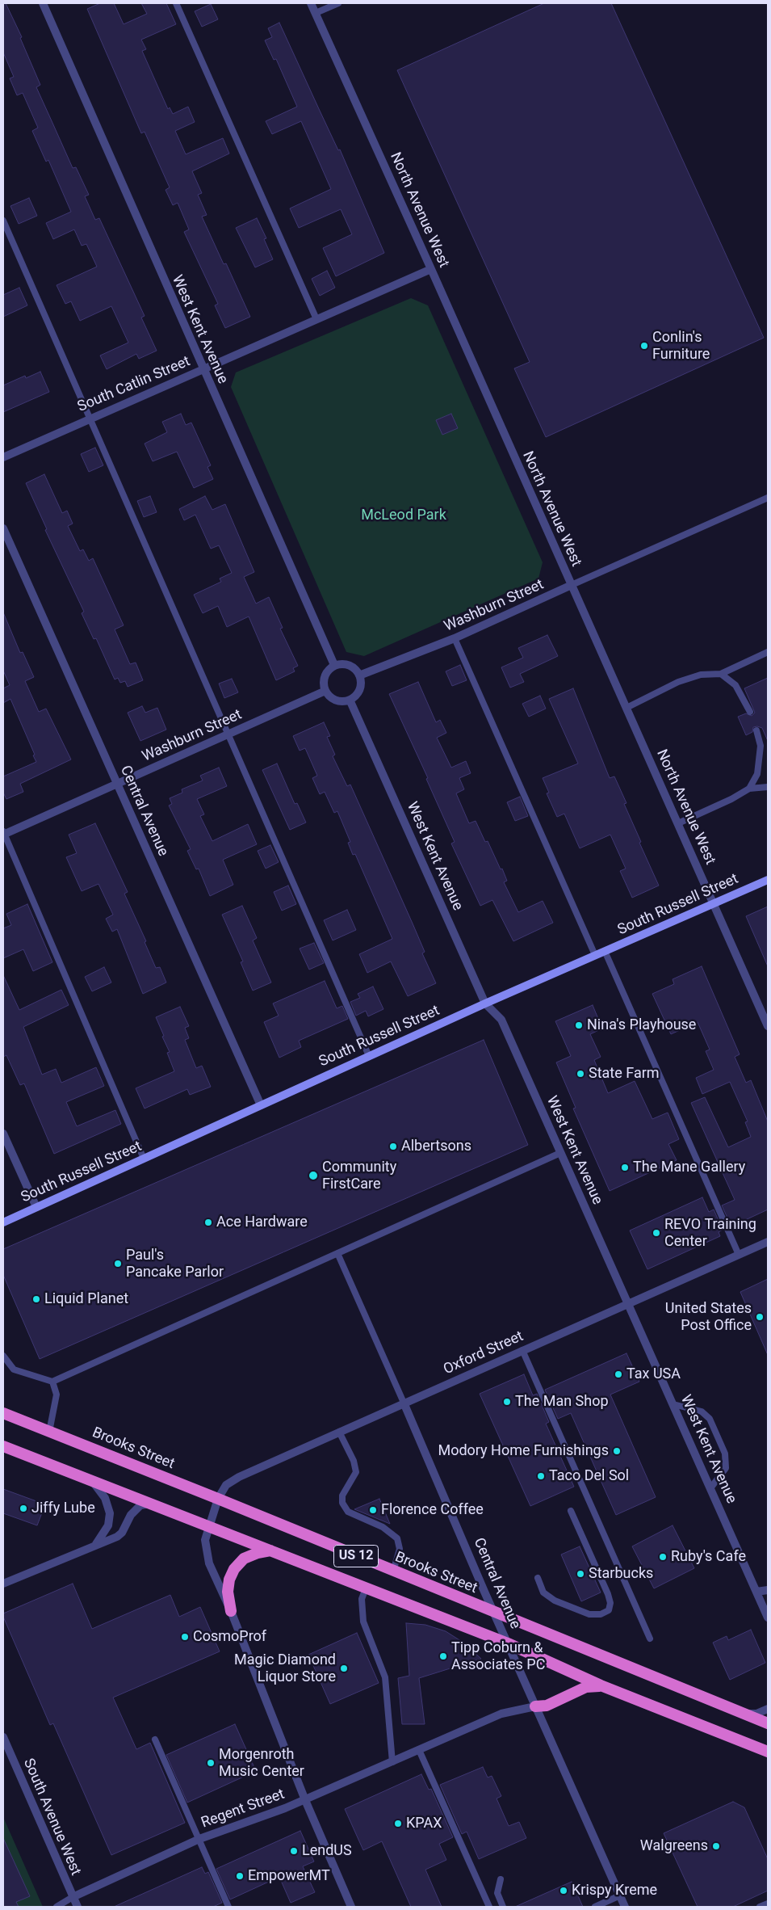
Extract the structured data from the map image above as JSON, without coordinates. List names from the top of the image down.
{
  "streets": {
    "highway": ["Brooks Street", "US 12"],
    "main road": ["South Russell Street"],
    "street": [
      "North Avenue West",
      "West Kent Avenue",
      "South Catlin Street",
      "Washburn Street",
      "Central Avenue",
      "Oxford Street",
      "Regent Street",
      "South Avenue West"
    ]
  },
  "crossings": [
    ["North Avenue West", "South Catlin Street"],
    ["North Avenue West", "Washburn Street"],
    ["North Avenue West", "South Russell Street"],
    ["West Kent Avenue", "South Catlin Street"],
    ["West Kent Avenue", "Washburn Street"],
    ["West Kent Avenue", "South Russell Street"],
    ["West Kent Avenue", "Oxford Street"],
    ["Washburn Street", "Central Avenue"],
    ["Central Avenue", "South Russell Street"],
    ["Central Avenue", "Oxford Street"],
    ["Central Avenue", "Brooks Street"],
    ["Central Avenue", "US 12"],
    ["Central Avenue", "Regent Street"],
    ["Oxford Street", "Brooks Street"],
    ["Oxford Street", "US 12"],
    ["Oxford Street", "Regent Street"],
    ["Regent Street", "South Avenue West"]
  ],
  "parks": ["McLeod Park"],
  "places": [
    "Conlin's Furniture",
    "Nina's Playhouse",
    "State Farm",
    "Albertsons",
    "The Mane Gallery",
    "Community FirstCare",
    "Ace Hardware",
    "REVO Training Center",
    "Paul's Pancake Parlor",
    "Liquid Planet",
    "United States Post Office",
    "Tax USA",
    "The Man Shop",
    "Modory Home Furnishings",
    "Taco Del Sol",
    "Jiffy Lube",
    "Florence Coffee",
    "Ruby's Cafe",
    "Starbucks",
    "CosmoProf",
    "Tipp Coburn & Associates PC",
    "Magic Diamond Liquor Store",
    "Morgenroth Music Center",
    "KPAX",
    "Walgreens",
    "LendUS",
    "EmpowerMT",
    "Krispy Kreme"
  ]
}
